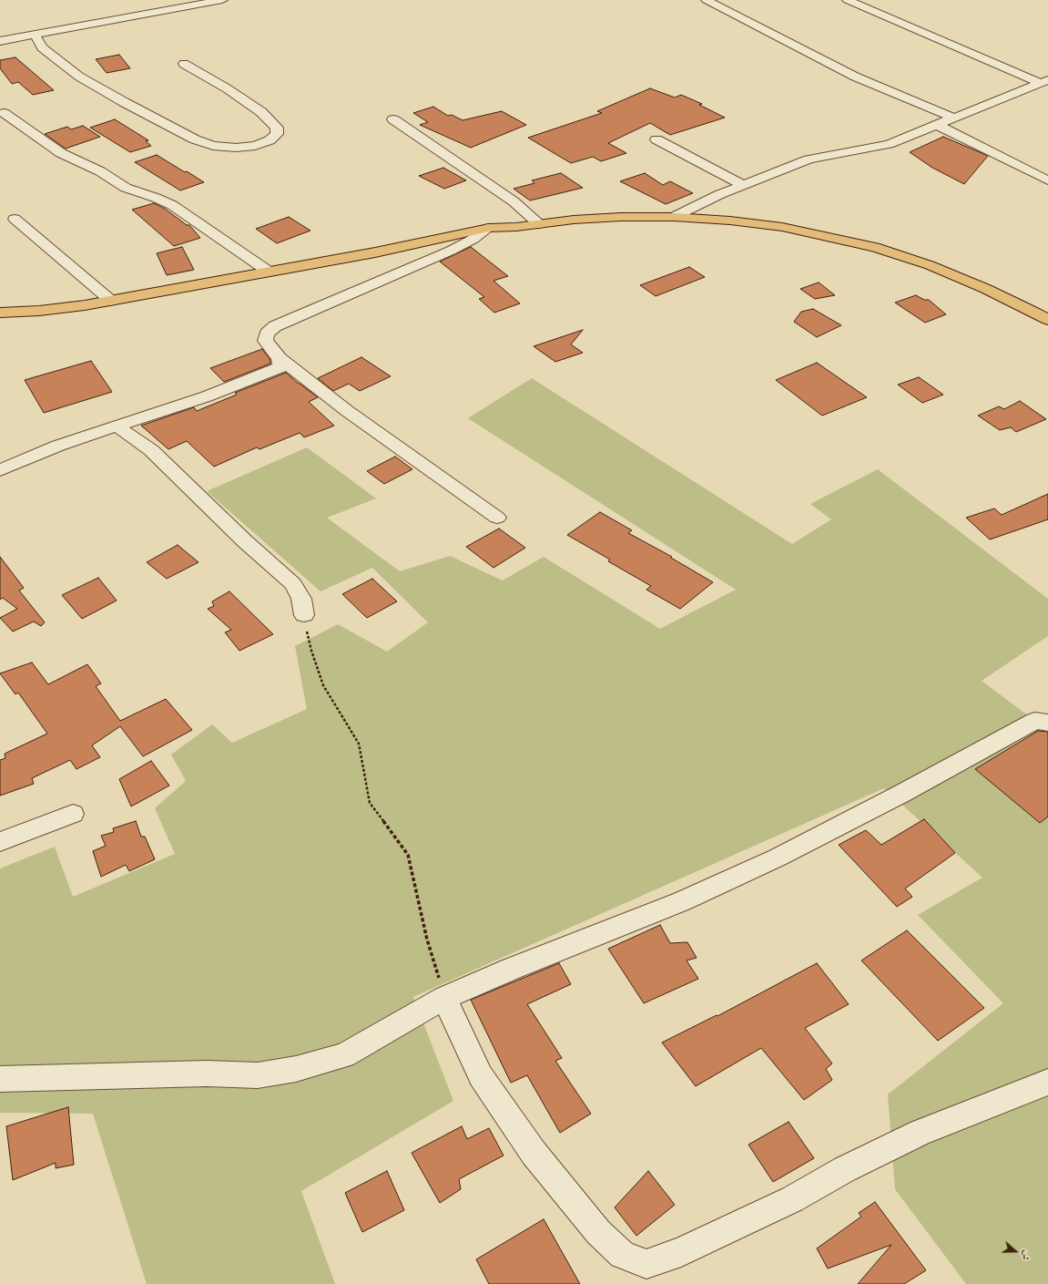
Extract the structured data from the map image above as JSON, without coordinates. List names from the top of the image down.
{
  "north": "right"
}
